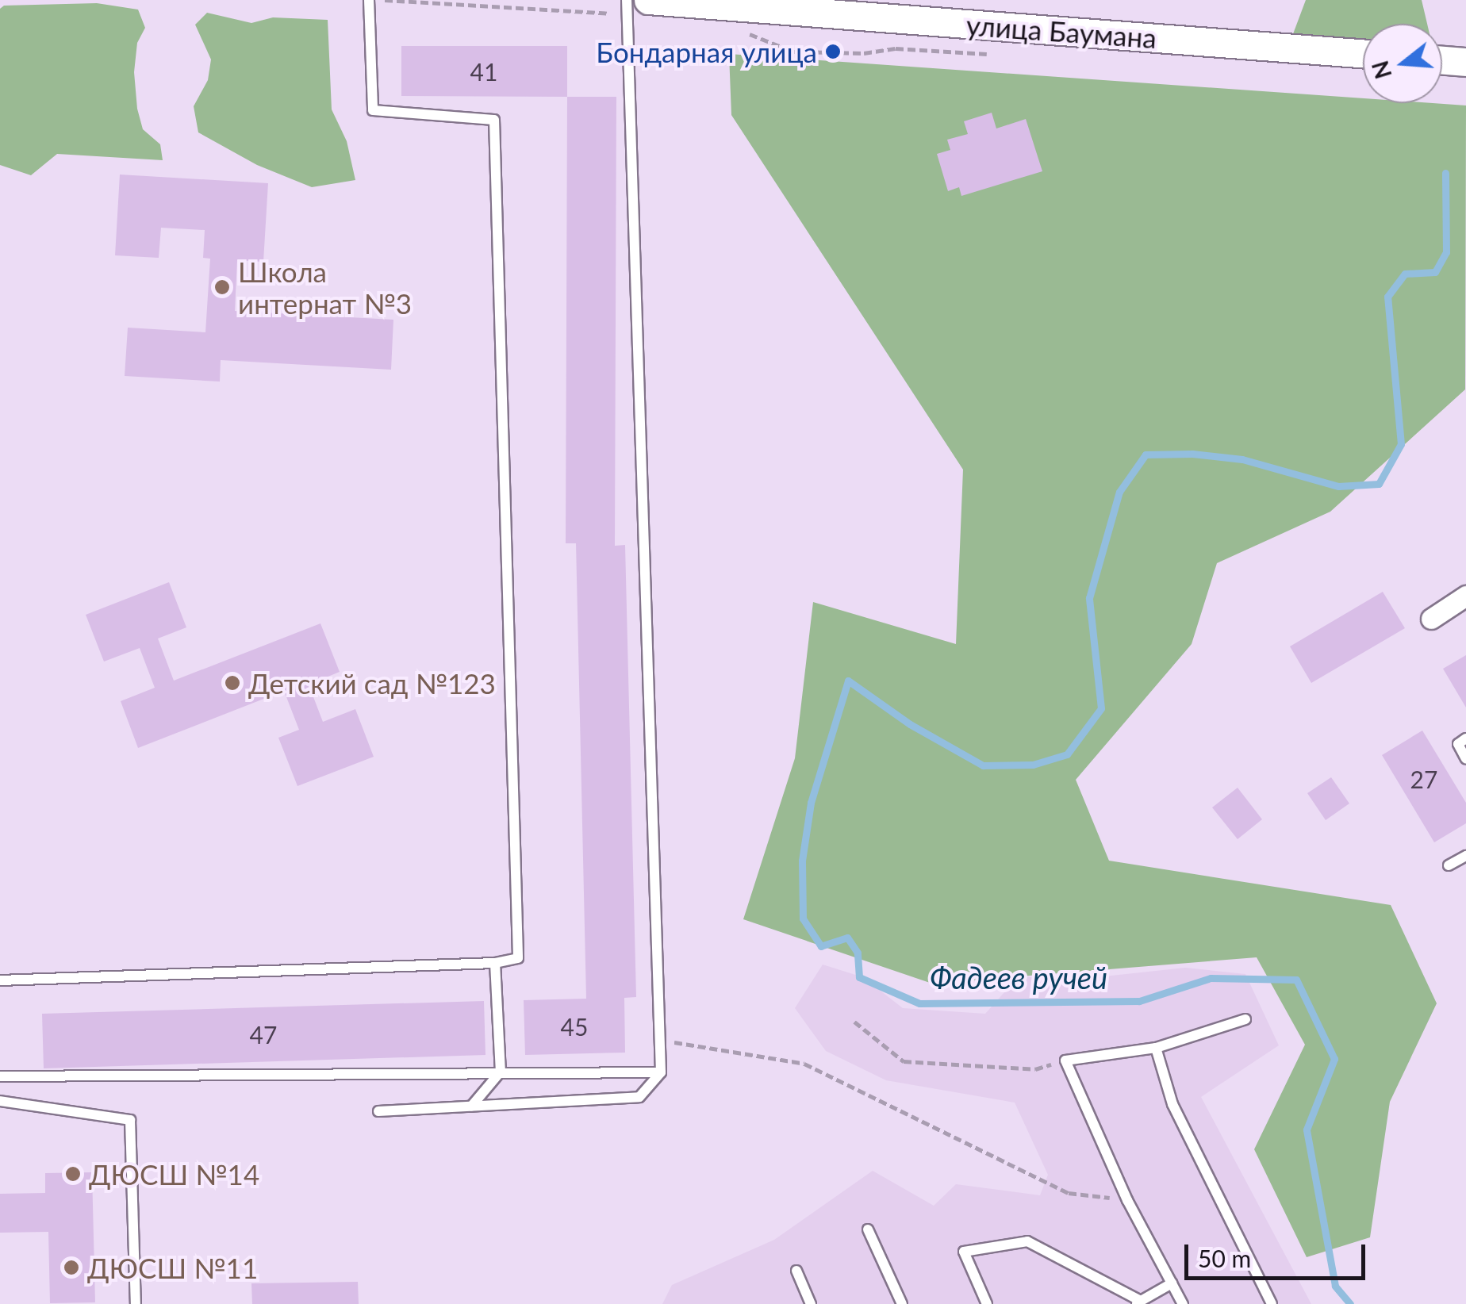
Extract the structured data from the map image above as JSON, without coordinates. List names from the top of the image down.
{
  "streets": {
    "street": ["улица Баумана"]
  },
  "water": ["Фадеев ручей"],
  "places": [
    "Бондарная улица",
    "Школа интернат №3",
    "Детский сад №123",
    "ДЮСШ №14",
    "ДЮСШ №11"
  ],
  "house_numbers": [
    "41",
    "27",
    "45",
    "47"
  ],
  "scale_bar": "50 m",
  "north": "left"
}
